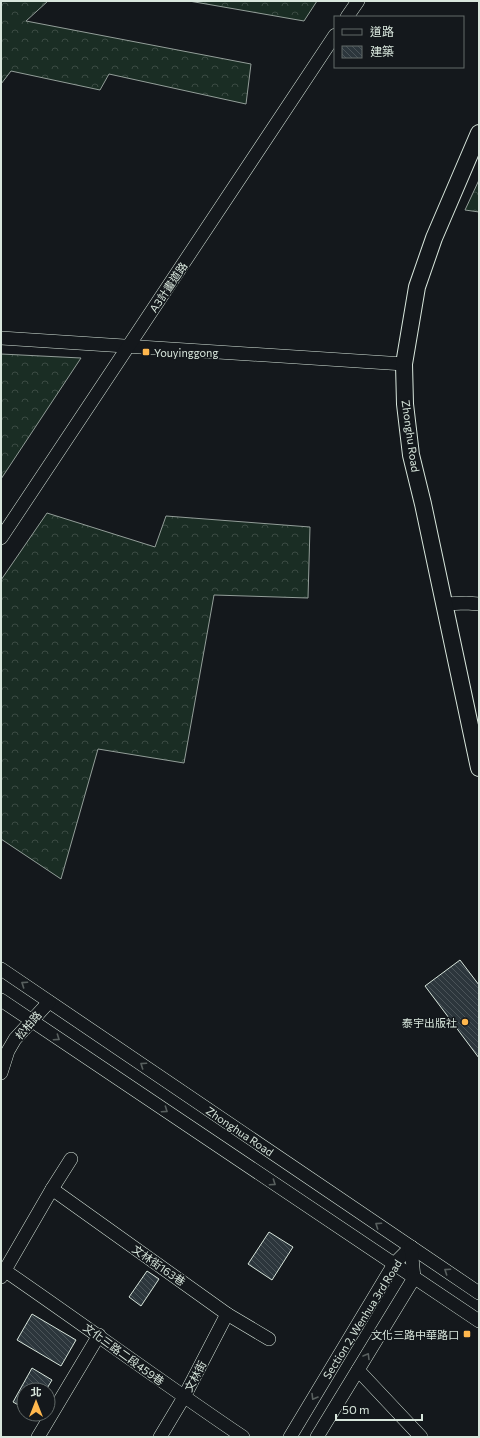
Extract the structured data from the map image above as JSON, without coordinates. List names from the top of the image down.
{
  "streets": {
    "main road": ["Zhonghu Road"],
    "street": [
      "A3計畫道路",
      "松柏路",
      "Zhonghua Road",
      "文林街163巷",
      "Section 2, Wenhua 3rd Road",
      "文化三路二段459巷",
      "文林街"
    ]
  },
  "crossings": [
    ["松柏路", "Zhonghua Road"],
    ["Zhonghua Road", "Section 2, Wenhua 3rd Road"],
    ["文林街163巷", "文林街"],
    ["文化三路二段459巷", "文林街"]
  ],
  "places": {
    "transit": ["Youyinggong", "文化三路中華路口"],
    "other": ["泰宇出版社"]
  },
  "legend": ["道路", "建築"],
  "scale_bar": "50 m",
  "north": "top"
}
